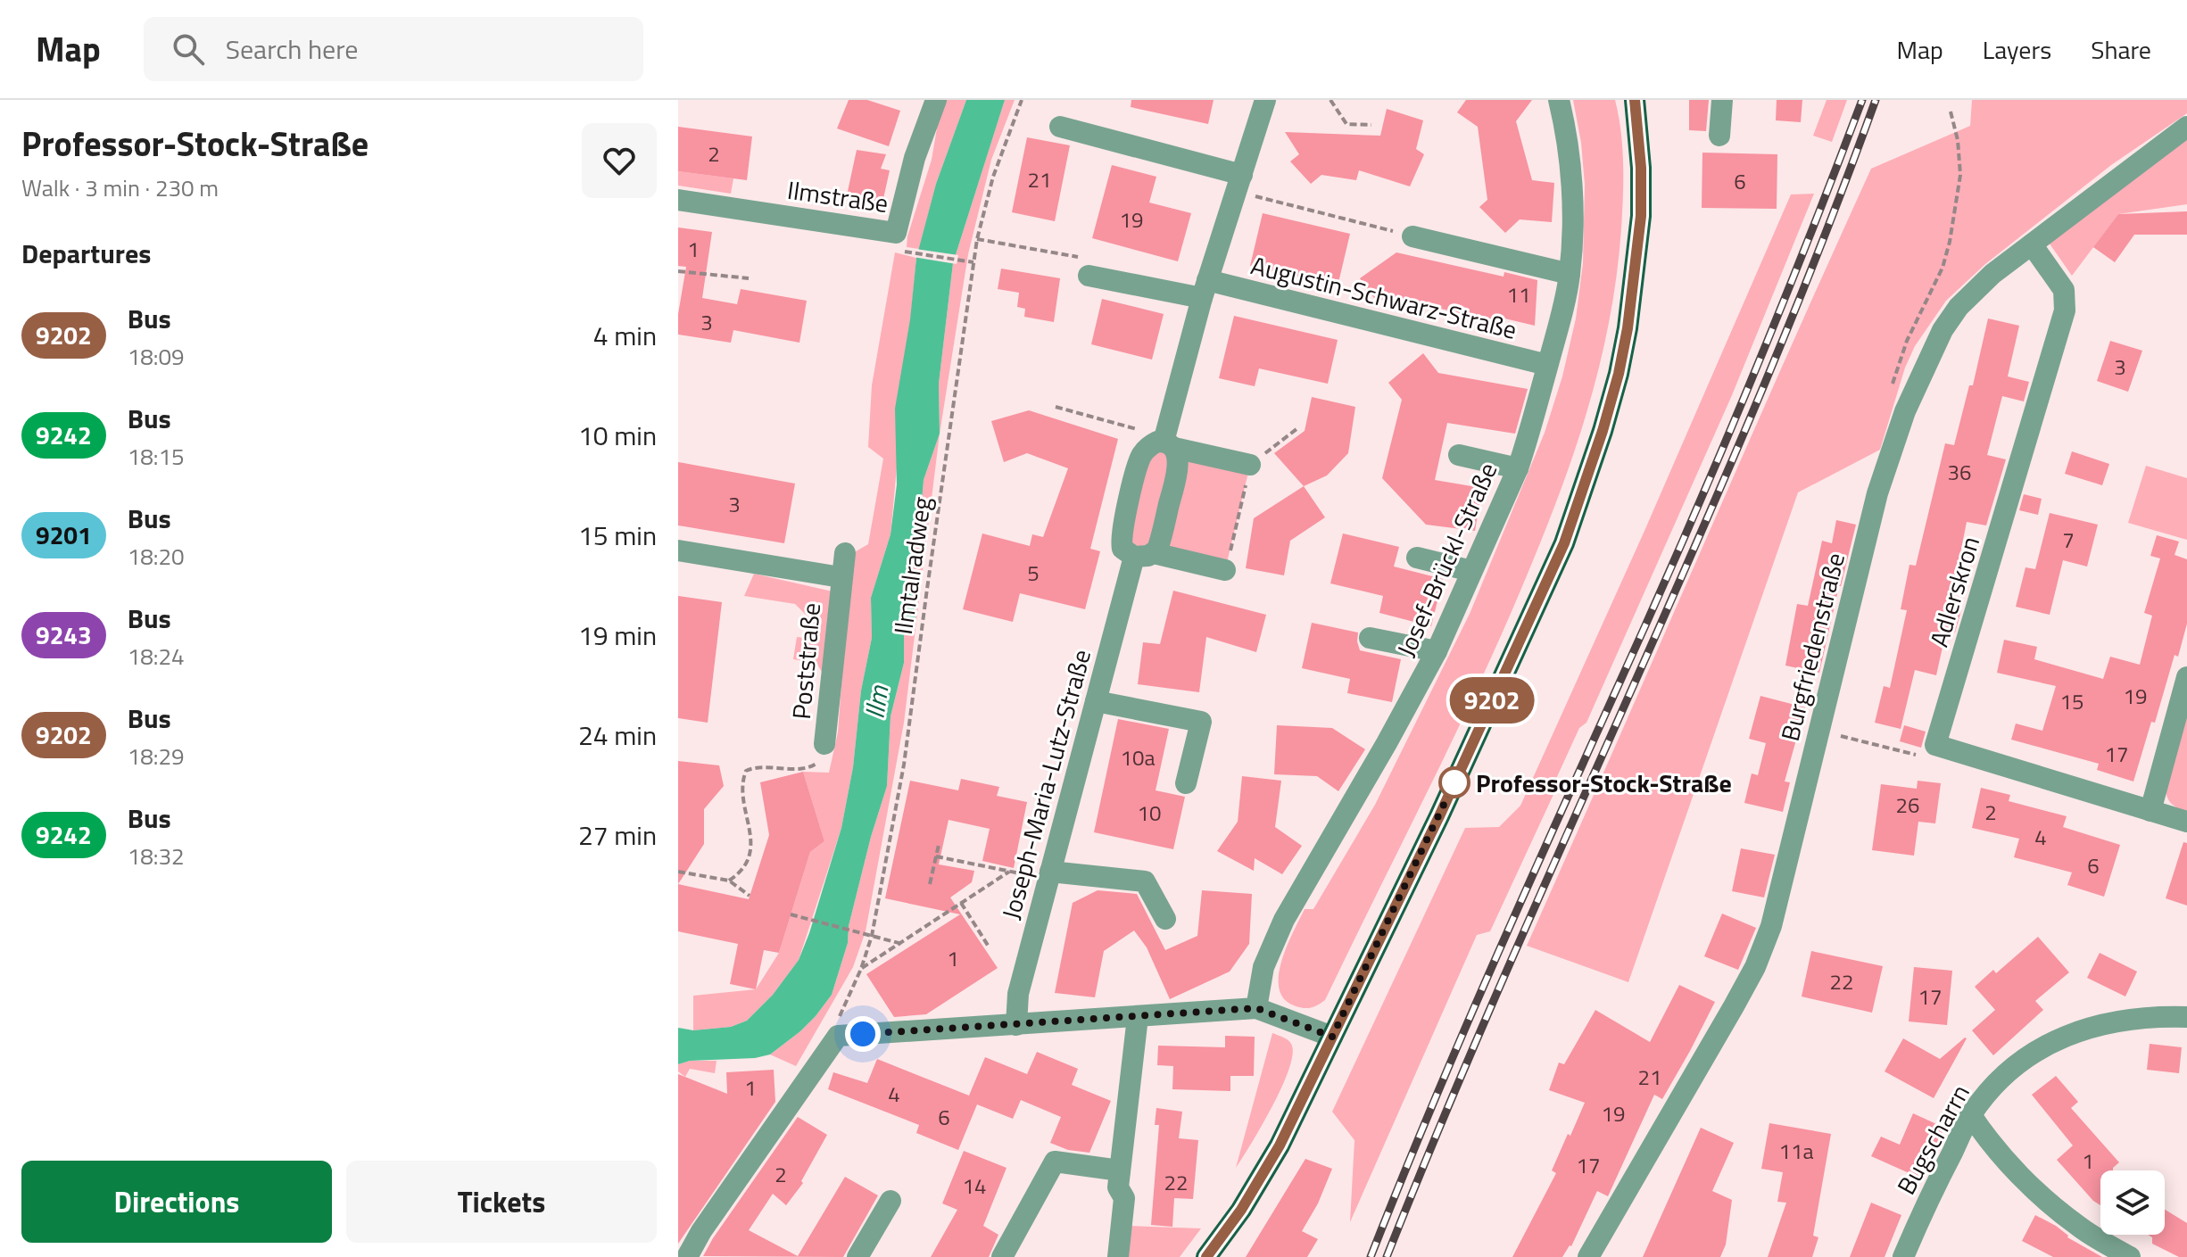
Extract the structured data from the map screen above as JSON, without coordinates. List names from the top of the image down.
{
  "streets": {
    "street": [
      "Ilmstraße",
      "Augustin-Schwarz-Straße",
      "Josef-Brückl-Straße",
      "Adlerskron",
      "Burgfriedenstraße",
      "Poststraße",
      "Joseph-Maria-Lutz-Straße",
      "Bugscharrn"
    ],
    "path": ["Ilmtalradweg"]
  },
  "crossings": [
    ["Augustin-Schwarz-Straße", "Josef-Brückl-Straße"],
    ["Augustin-Schwarz-Straße", "Joseph-Maria-Lutz-Straße"],
    ["Adlerskron", "Burgfriedenstraße"]
  ],
  "water": ["Ilm"],
  "places": ["Professor-Stock-Straße"],
  "lines": ["bus line 9202"],
  "house_numbers": [
    "2",
    "21",
    "6",
    "19",
    "1",
    "11",
    "3",
    "3",
    "36",
    "3",
    "7",
    "5",
    "19",
    "15",
    "17",
    "10a",
    "26",
    "2",
    "10",
    "4",
    "6",
    "1",
    "22",
    "17",
    "21",
    "1",
    "4",
    "19",
    "6",
    "11a",
    "1",
    "17",
    "2",
    "22",
    "14"
  ],
  "page": {
    "header": "Map",
    "search": "Search here",
    "nav": ["Map", "Layers", "Share"],
    "heading": [
      ["Professor-Stock-Straße", "Walk · 3 min · 230 m"],
      "Departures"
    ],
    "on_map": "9202",
    "list": [
      {
        "mark": "9202",
        "name": "Bus",
        "note": "18:09",
        "value": "4 min"
      },
      {
        "mark": "9242",
        "name": "Bus",
        "note": "18:15",
        "value": "10 min"
      },
      {
        "mark": "9201",
        "name": "Bus",
        "note": "18:20",
        "value": "15 min"
      },
      {
        "mark": "9243",
        "name": "Bus",
        "note": "18:24",
        "value": "19 min"
      },
      {
        "mark": "9202",
        "name": "Bus",
        "note": "18:29",
        "value": "24 min"
      },
      {
        "mark": "9242",
        "name": "Bus",
        "note": "18:32",
        "value": "27 min"
      }
    ],
    "buttons": ["Directions", "Tickets"]
  }
}
